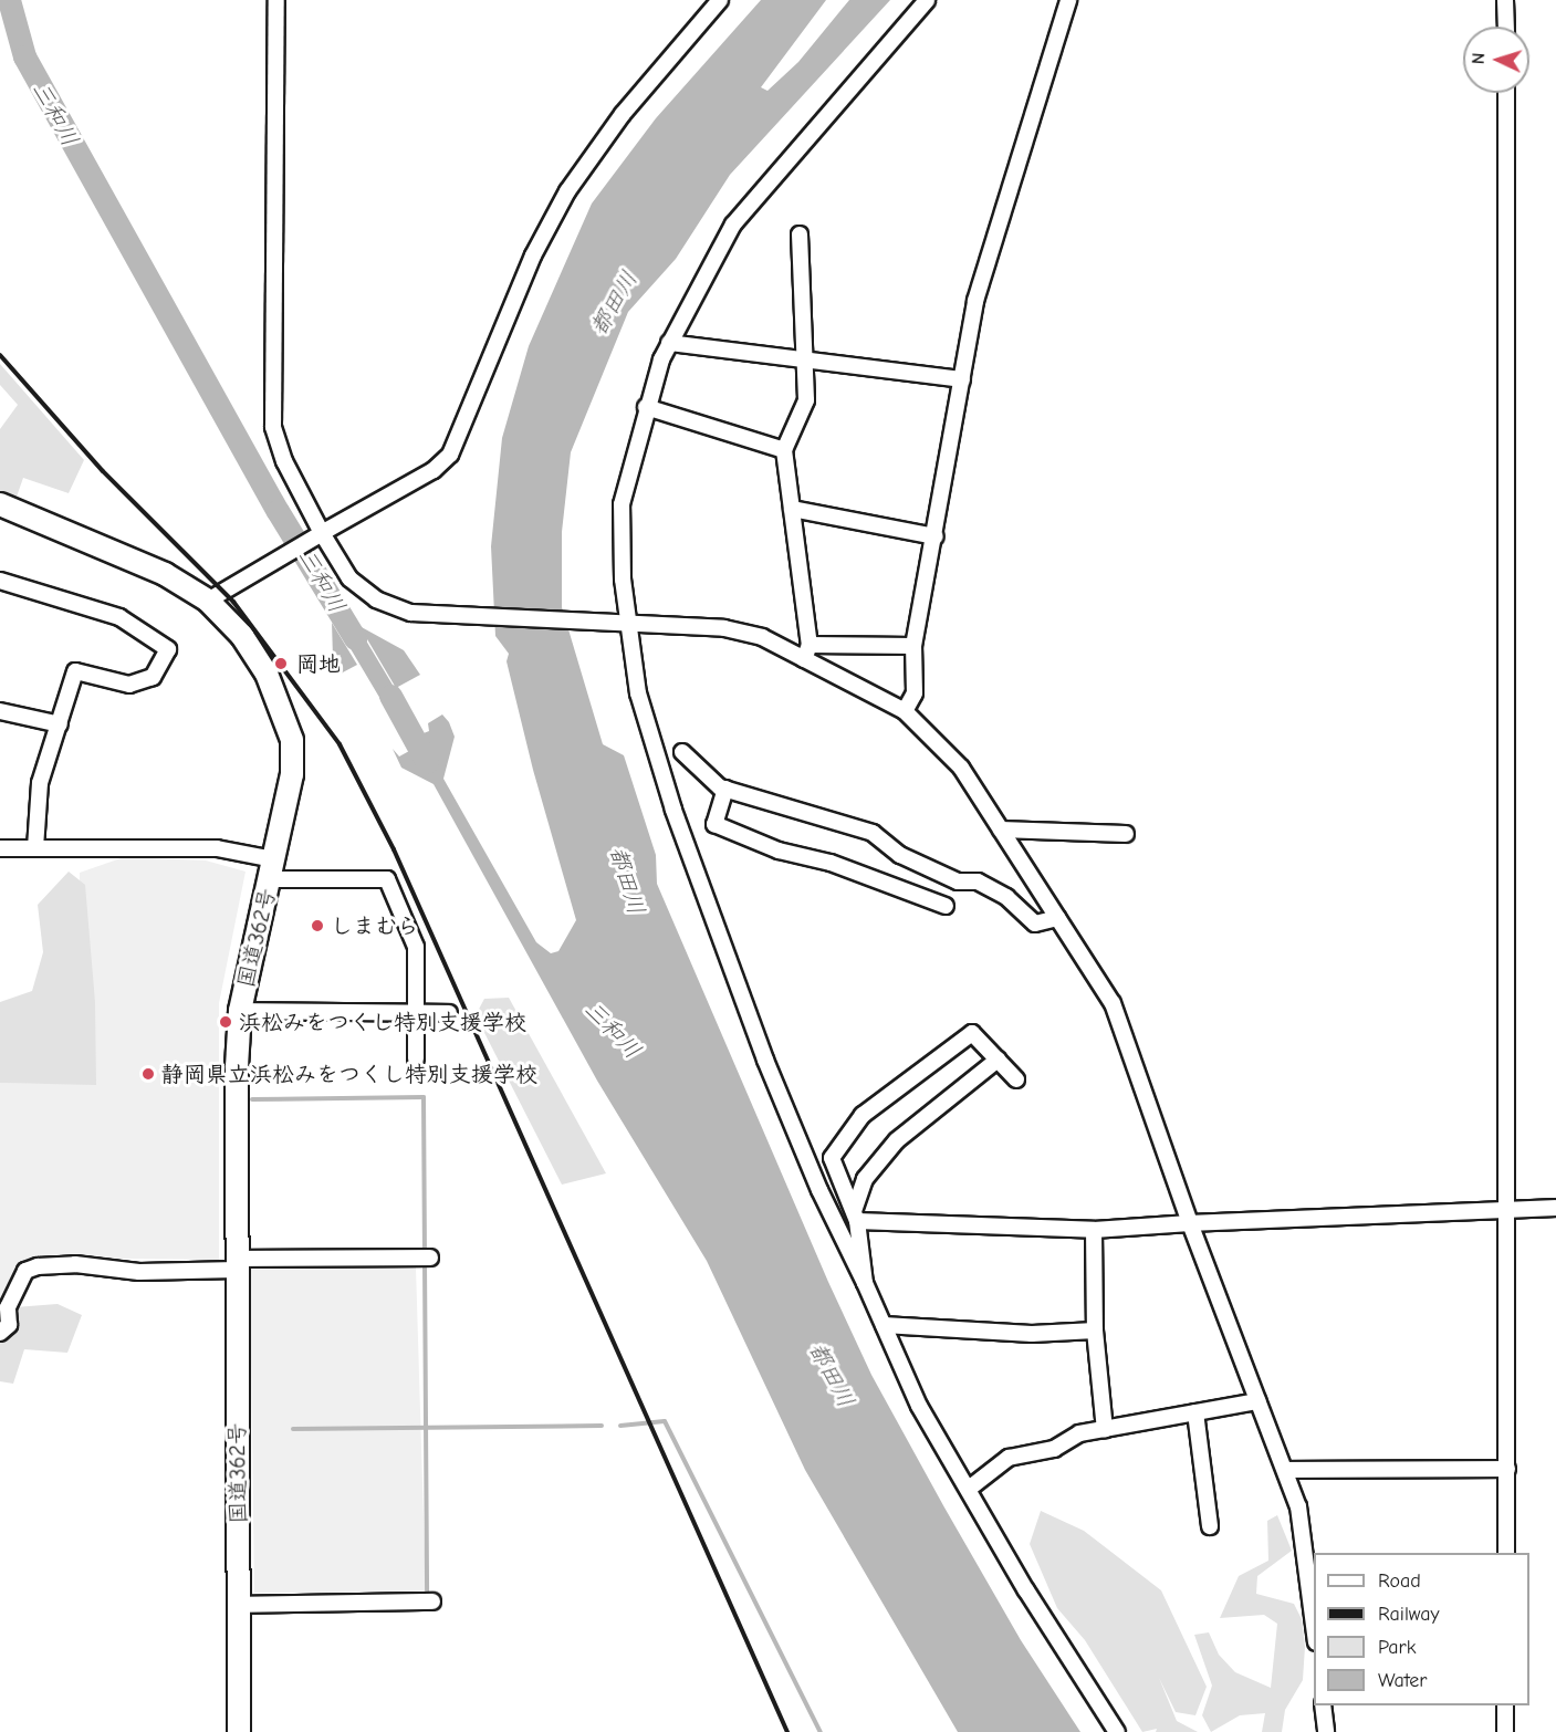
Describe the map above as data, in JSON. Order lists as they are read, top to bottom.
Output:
{
  "streets": {
    "highway": ["国道362号"]
  },
  "water": ["三和川", "都田川"],
  "places": [
    "岡地",
    "しまむら",
    "浜松みをつくし特別支援学校",
    "静岡県立浜松みをつくし特別支援学校"
  ],
  "legend": [
    "Road",
    "Railway",
    "Park",
    "Water"
  ],
  "north": "left"
}
